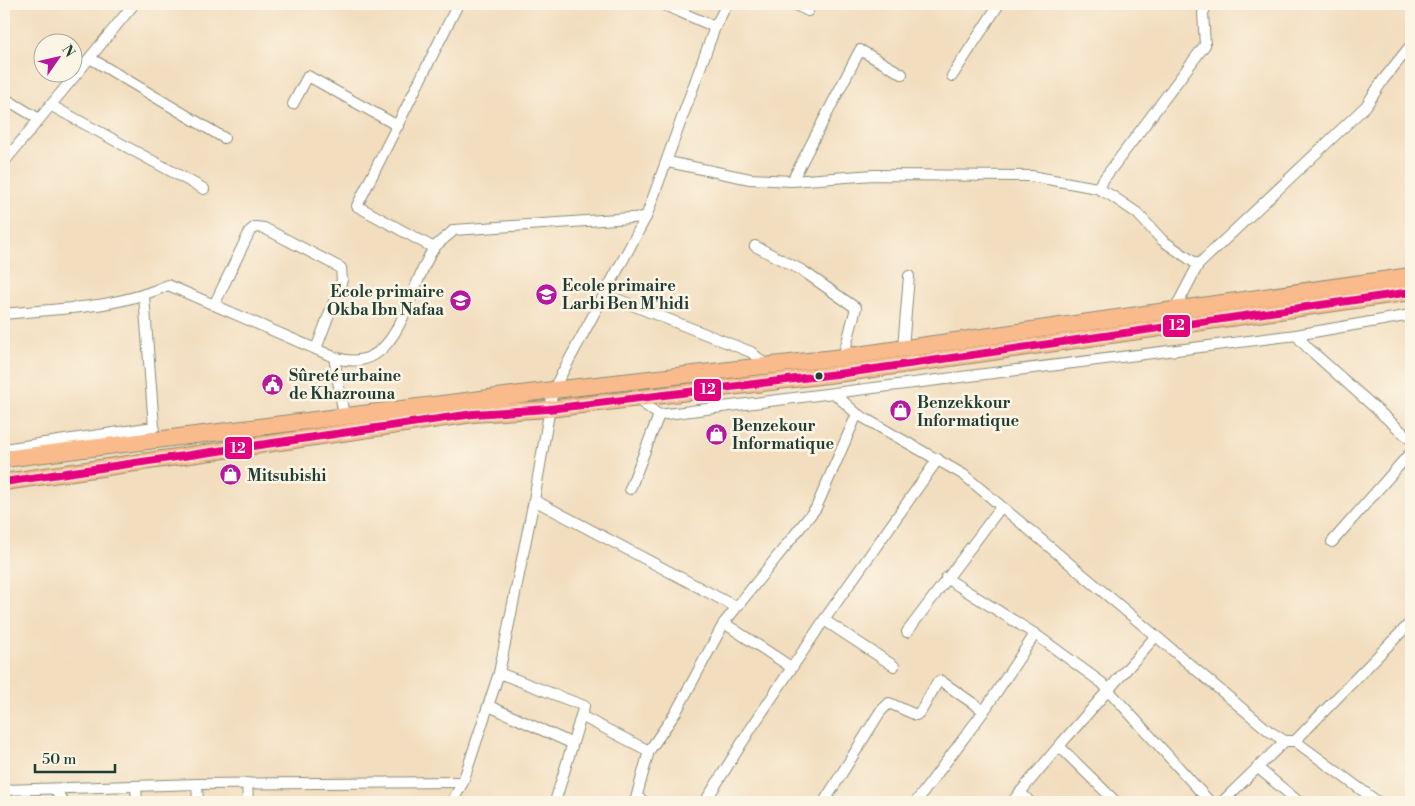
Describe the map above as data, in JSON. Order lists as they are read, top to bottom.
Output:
{
  "places": {
    "school or university": ["Ecole primaire Larbi Ben M'hidi", "Ecole primaire Okba Ibn Nafaa"],
    "public building": ["Sûreté urbaine de Khazrouna"],
    "shop": ["Benzekkour Informatique", "Benzekour Informatique", "Mitsubishi"]
  },
  "lines": ["transit line 12"],
  "scale_bar": "50 m",
  "north": "top right"
}
